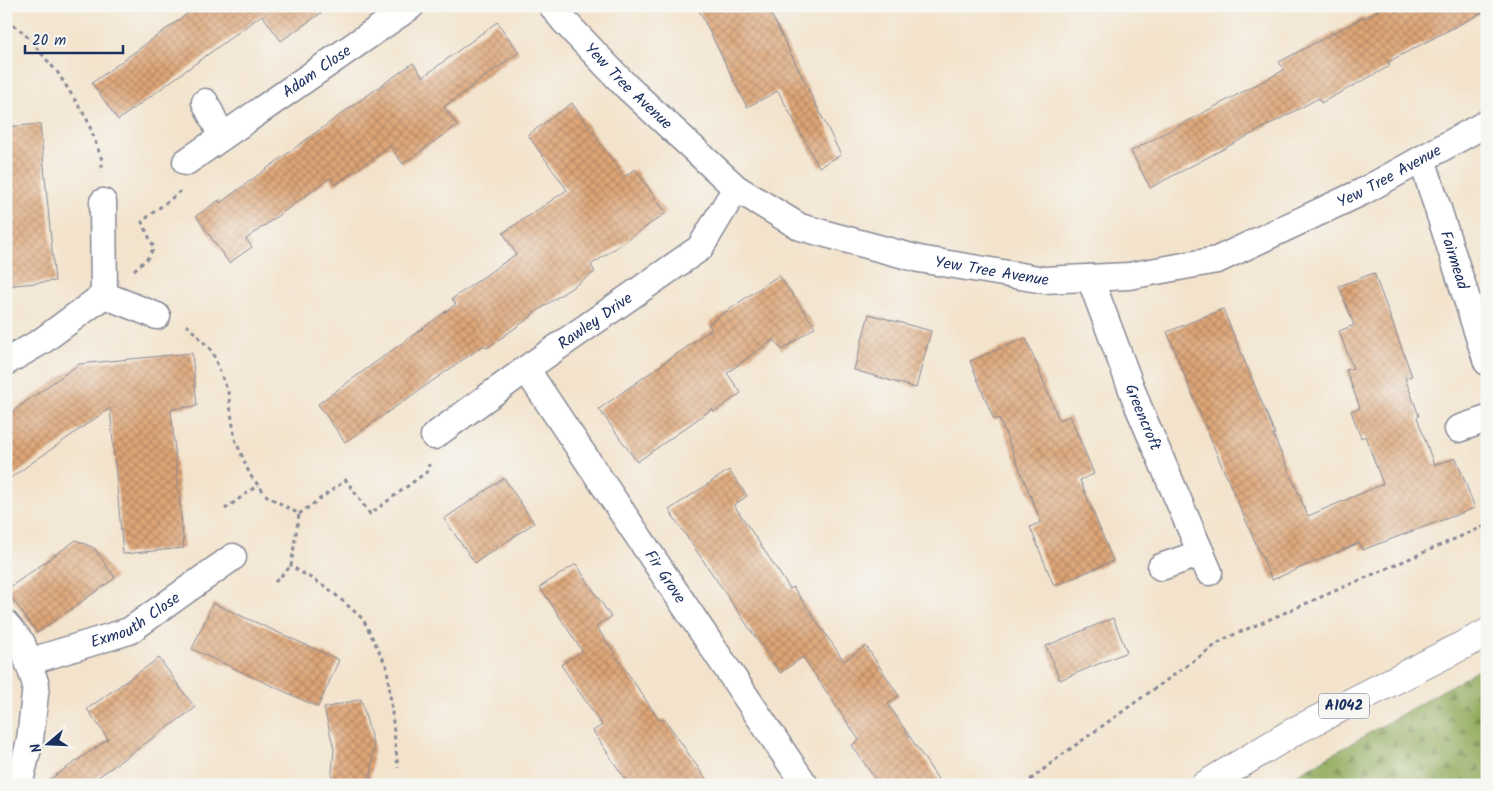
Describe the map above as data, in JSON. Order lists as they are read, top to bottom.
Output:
{
  "streets": {
    "main road": ["A1042"],
    "street": [
      "Adam Close",
      "Yew Tree Avenue",
      "Fairmead",
      "Rawley Drive",
      "Greencroft",
      "Fir Grove",
      "Exmouth Close"
    ]
  },
  "crossings": [
    ["Yew Tree Avenue", "Fairmead"],
    ["Yew Tree Avenue", "Rawley Drive"],
    ["Yew Tree Avenue", "Greencroft"],
    ["Rawley Drive", "Fir Grove"]
  ],
  "scale_bar": "20 m",
  "north": "left"
}
